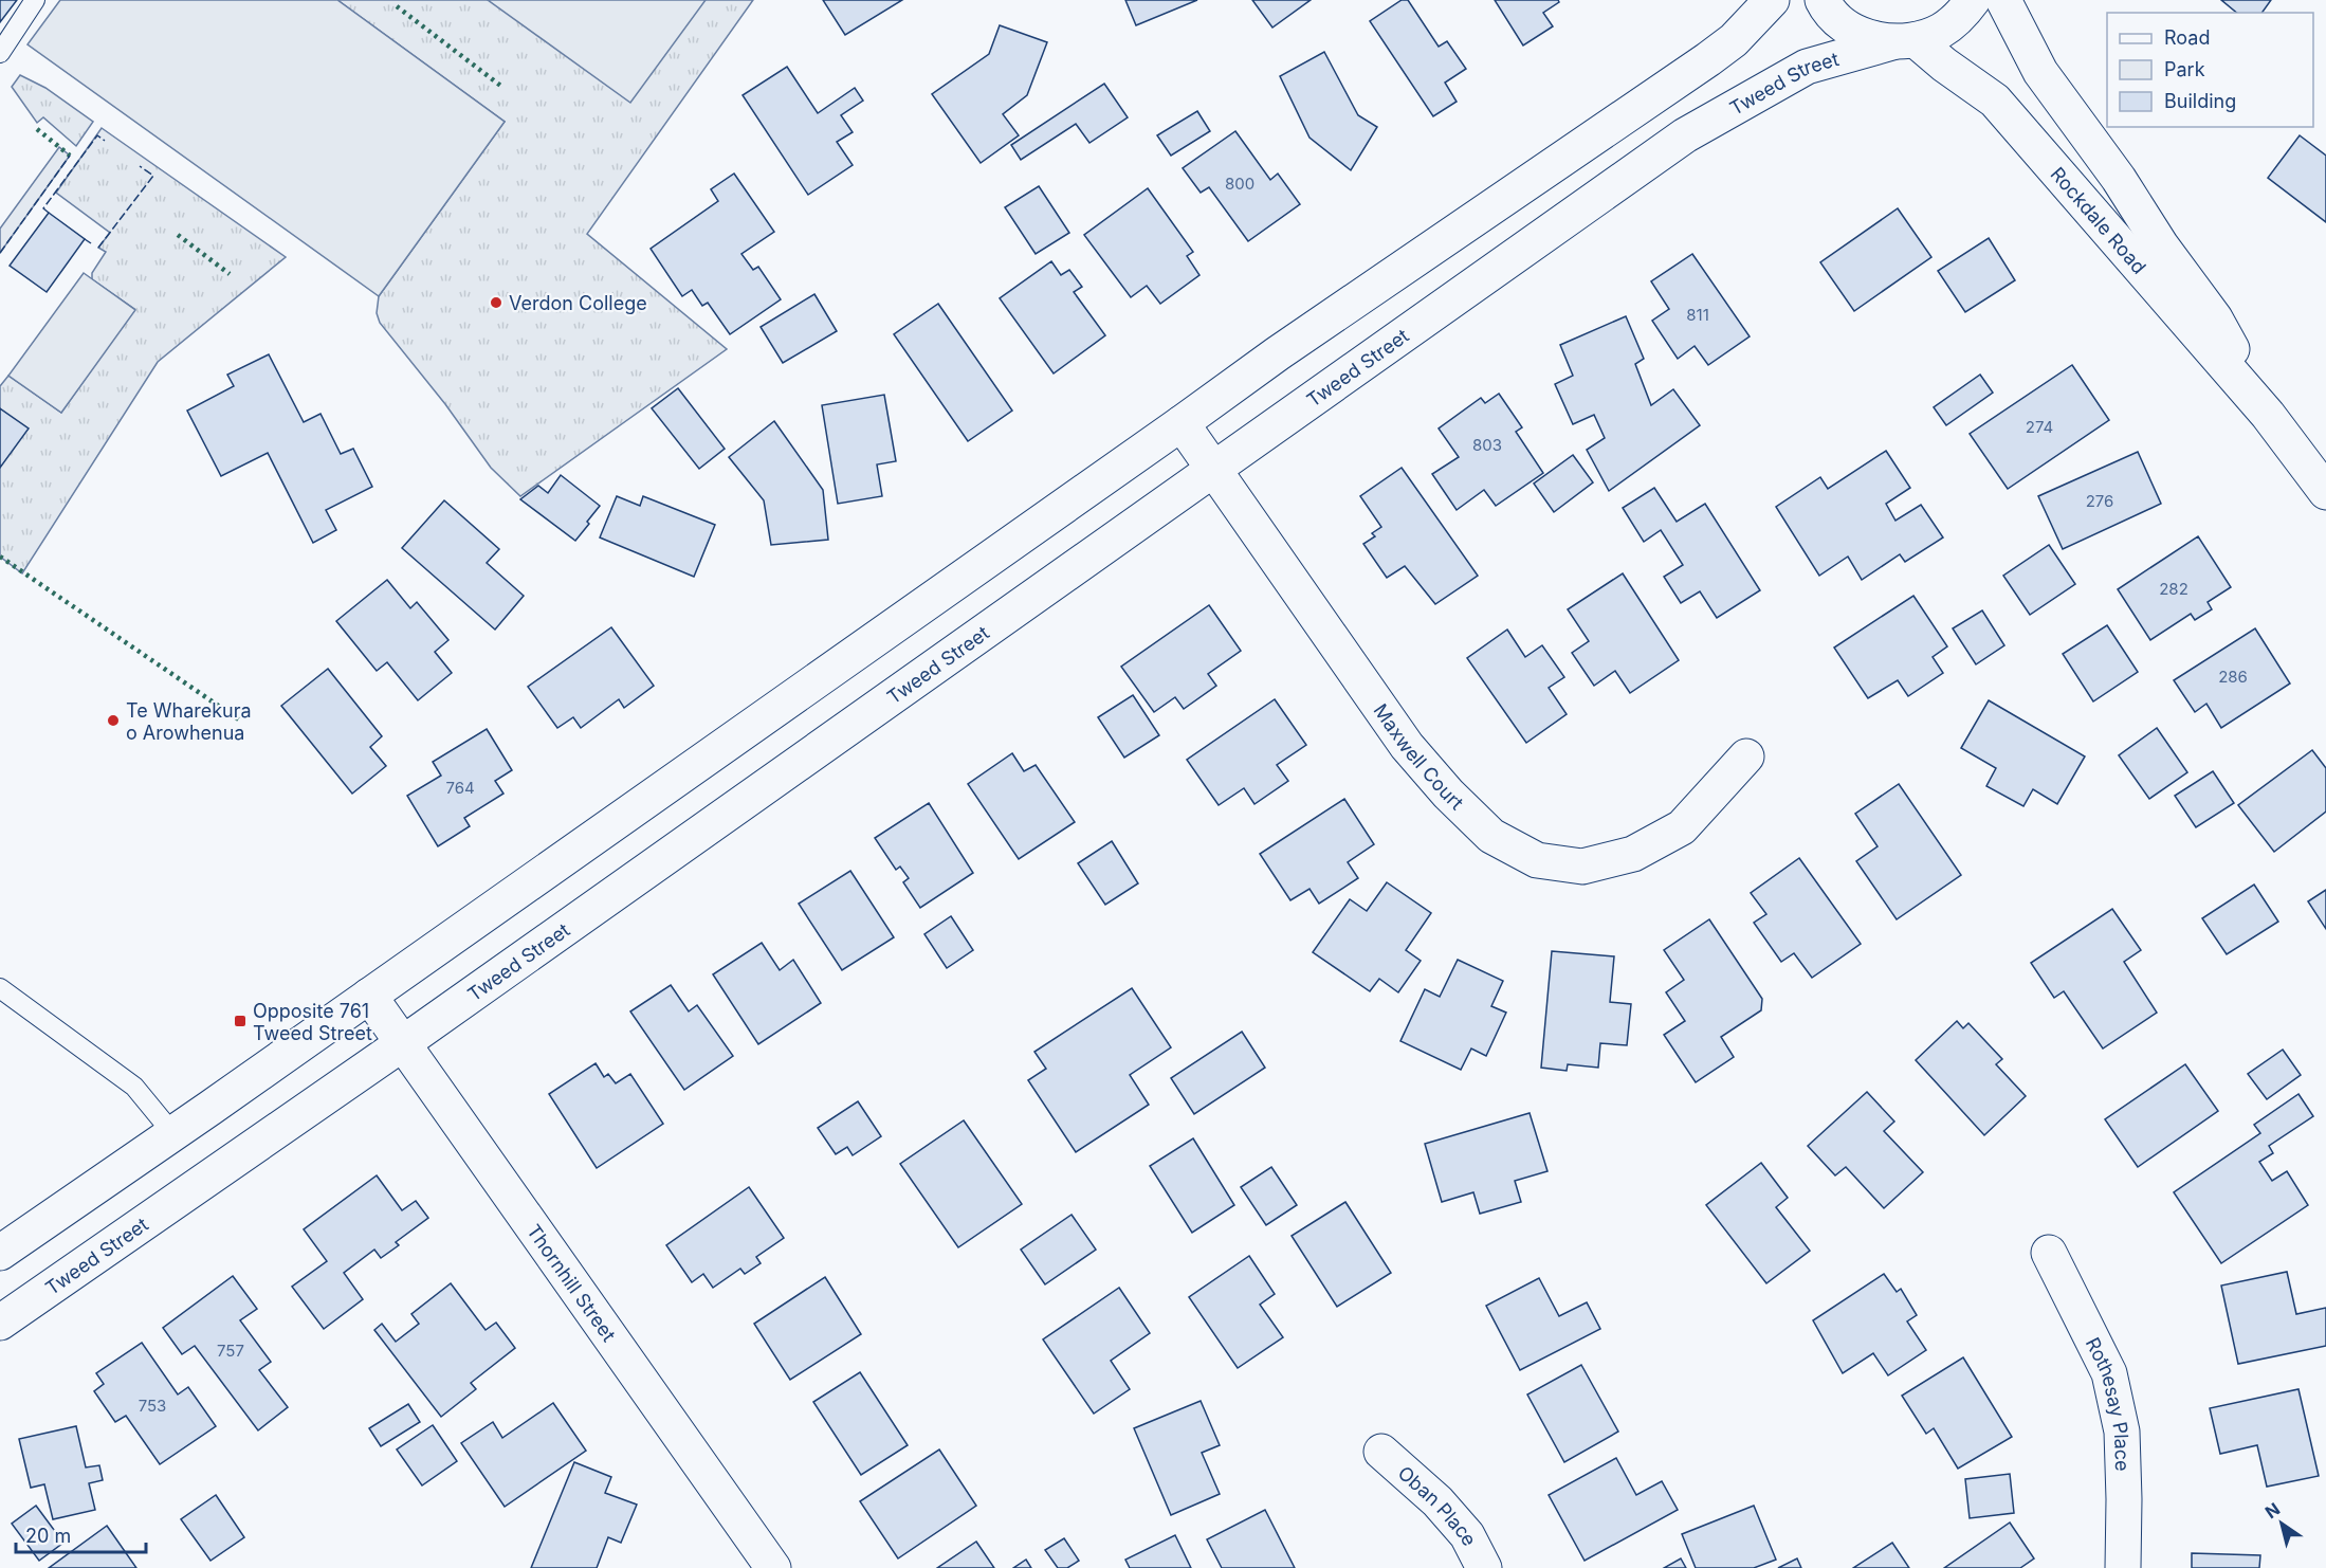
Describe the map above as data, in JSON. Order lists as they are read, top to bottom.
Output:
{
  "streets": {
    "main road": [
      "Tweed Street",
      "Rockdale Road",
      "Maxwell Court",
      "Thornhill Street",
      "Rothesay Place",
      "Oban Place"
    ]
  },
  "crossings": [
    ["Tweed Street", "Rockdale Road"],
    ["Tweed Street", "Maxwell Court"],
    ["Tweed Street", "Thornhill Street"]
  ],
  "places": {
    "other": ["Verdon College", "Te Wharekura o Arowhenua"],
    "transit": ["Opposite 761 Tweed Street"]
  },
  "house_numbers": [
    "800",
    "811",
    "274",
    "803",
    "276",
    "282",
    "286",
    "764",
    "757",
    "753"
  ],
  "legend": ["Road", "Park", "Building"],
  "scale_bar": "20 m",
  "north": "top left"
}
